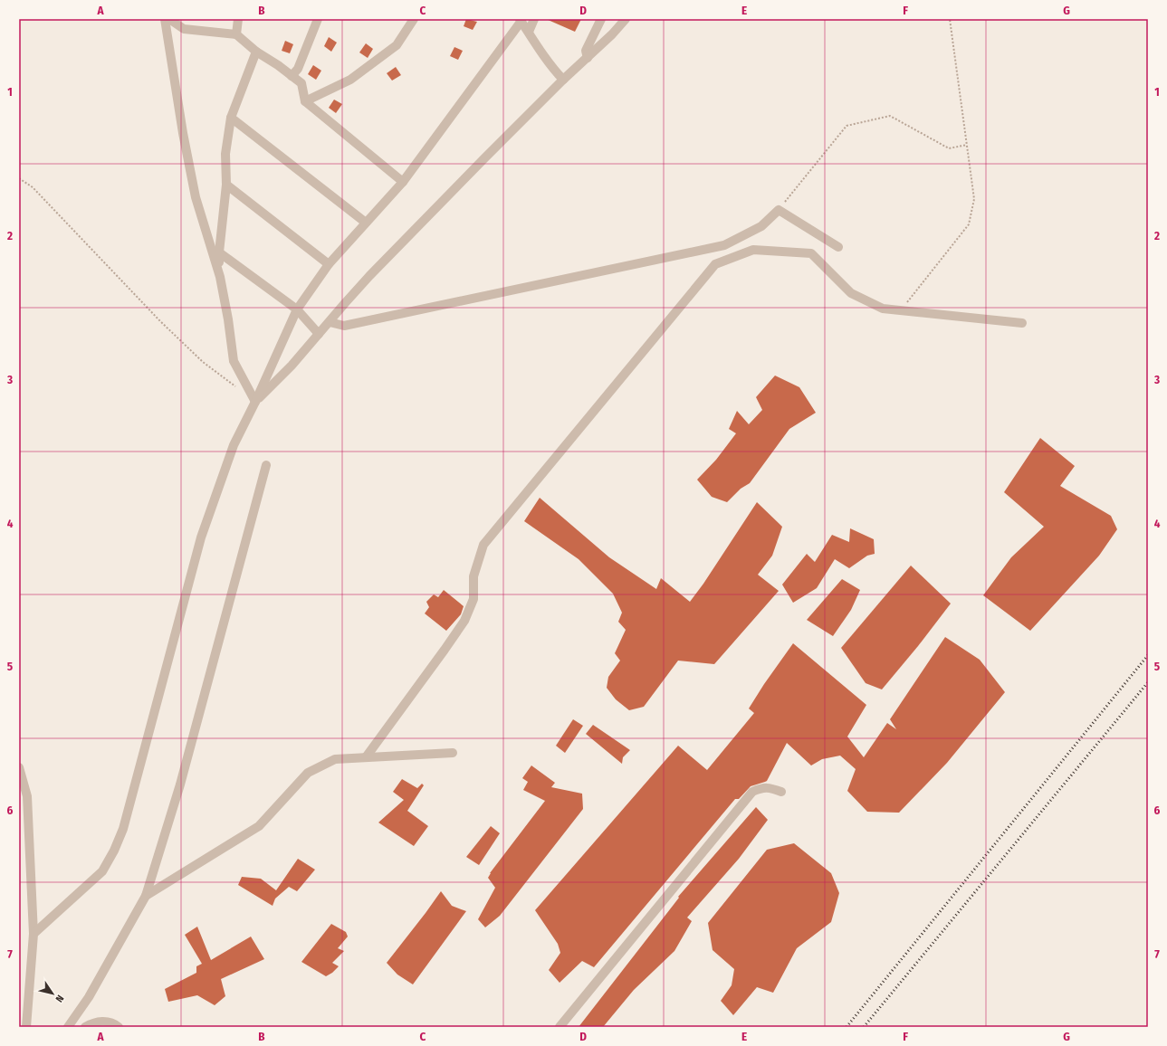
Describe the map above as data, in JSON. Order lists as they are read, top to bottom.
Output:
{
  "north": "bottom right",
  "grid": {
    "columns": [
      "A",
      "B",
      "C",
      "D",
      "E",
      "F",
      "G"
    ],
    "rows": [
      "1",
      "2",
      "3",
      "4",
      "5",
      "6",
      "7"
    ]
  }
}
